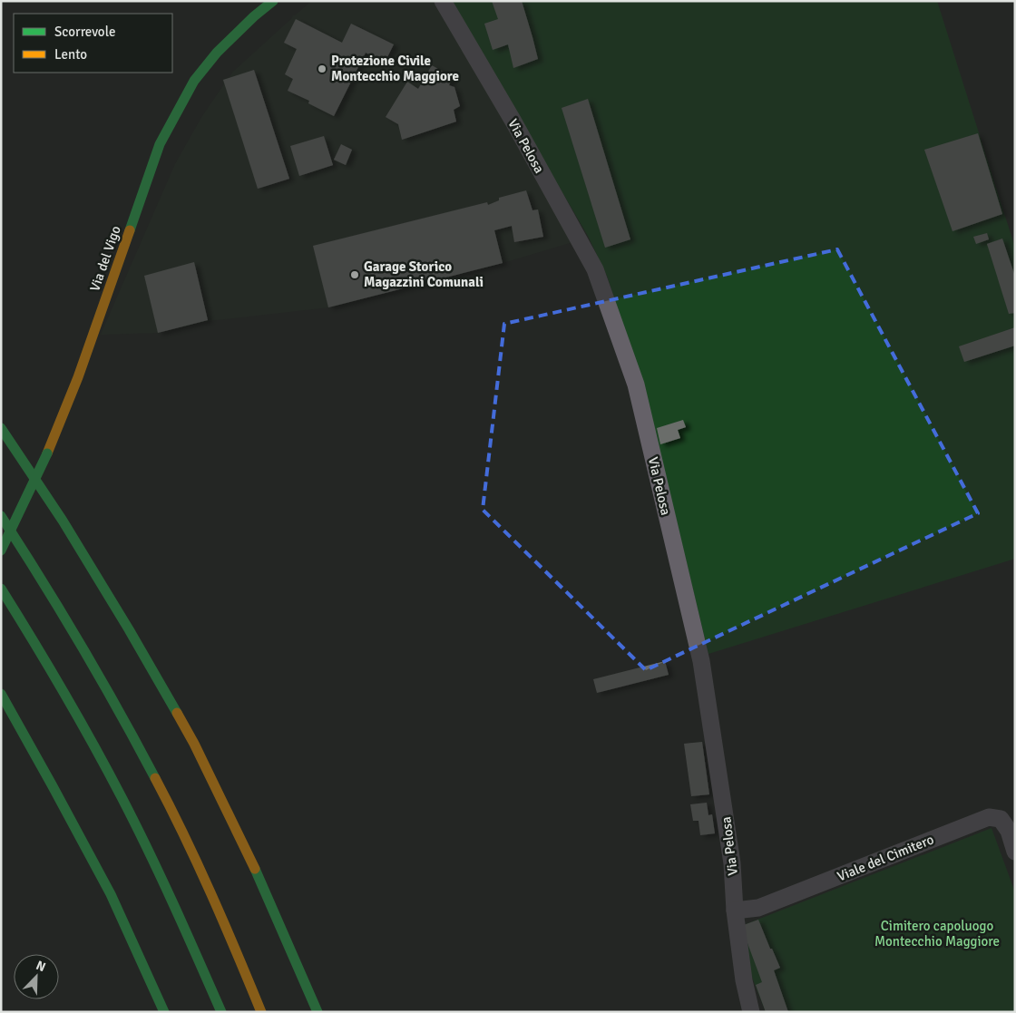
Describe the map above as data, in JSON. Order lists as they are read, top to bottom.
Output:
{
  "streets": {
    "main road": ["Via del Vigo"],
    "street": ["Via Pelosa", "Viale del Cimitero"]
  },
  "crossings": [
    ["Via Pelosa", "Viale del Cimitero"]
  ],
  "parks": ["Cimitero capoluogo Montecchio Maggiore"],
  "places": ["Protezione Civile Montecchio Maggiore", "Garage Storico Magazzini Comunali"],
  "legend": ["Scorrevole", "Lento"],
  "north": "top right"
}
